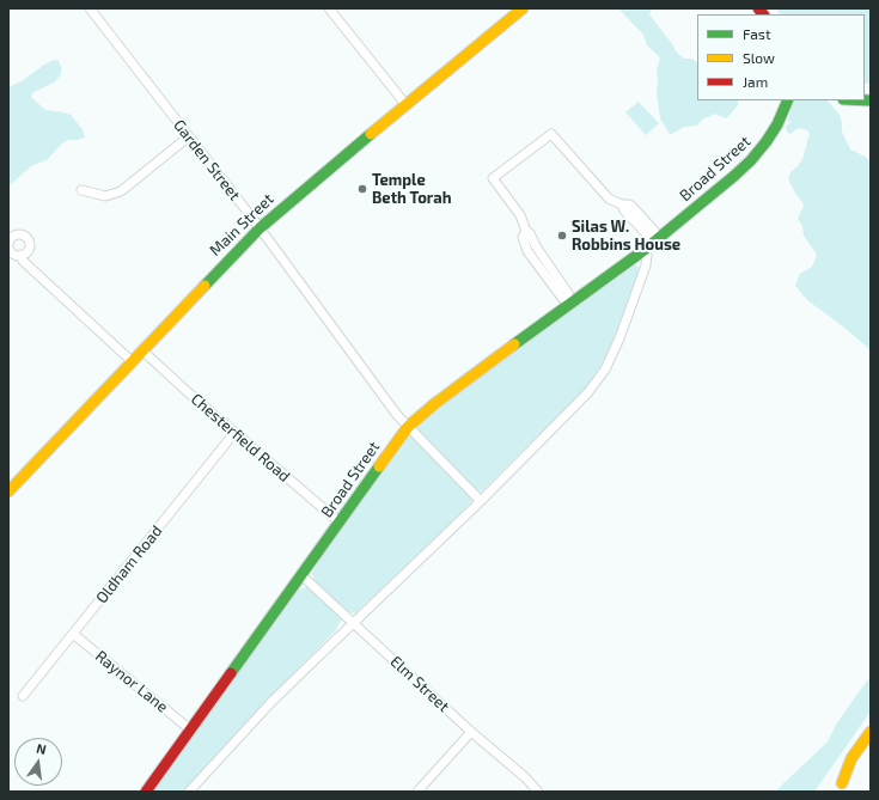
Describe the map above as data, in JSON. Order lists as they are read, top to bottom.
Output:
{
  "streets": {
    "main road": ["Broad Street", "Main Street"],
    "street": [
      "Garden Street",
      "Chesterfield Road",
      "Oldham Road",
      "Raynor Lane",
      "Elm Street"
    ]
  },
  "crossings": [
    ["Garden Street", "Broad Street"],
    ["Garden Street", "Main Street"],
    ["Broad Street", "Chesterfield Road"],
    ["Broad Street", "Raynor Lane"],
    ["Broad Street", "Elm Street"],
    ["Main Street", "Chesterfield Road"],
    ["Chesterfield Road", "Oldham Road"],
    ["Oldham Road", "Raynor Lane"]
  ],
  "places": ["Temple Beth Torah", "Silas W. Robbins House"],
  "legend": ["Fast", "Slow", "Jam"],
  "north": "top"
}
